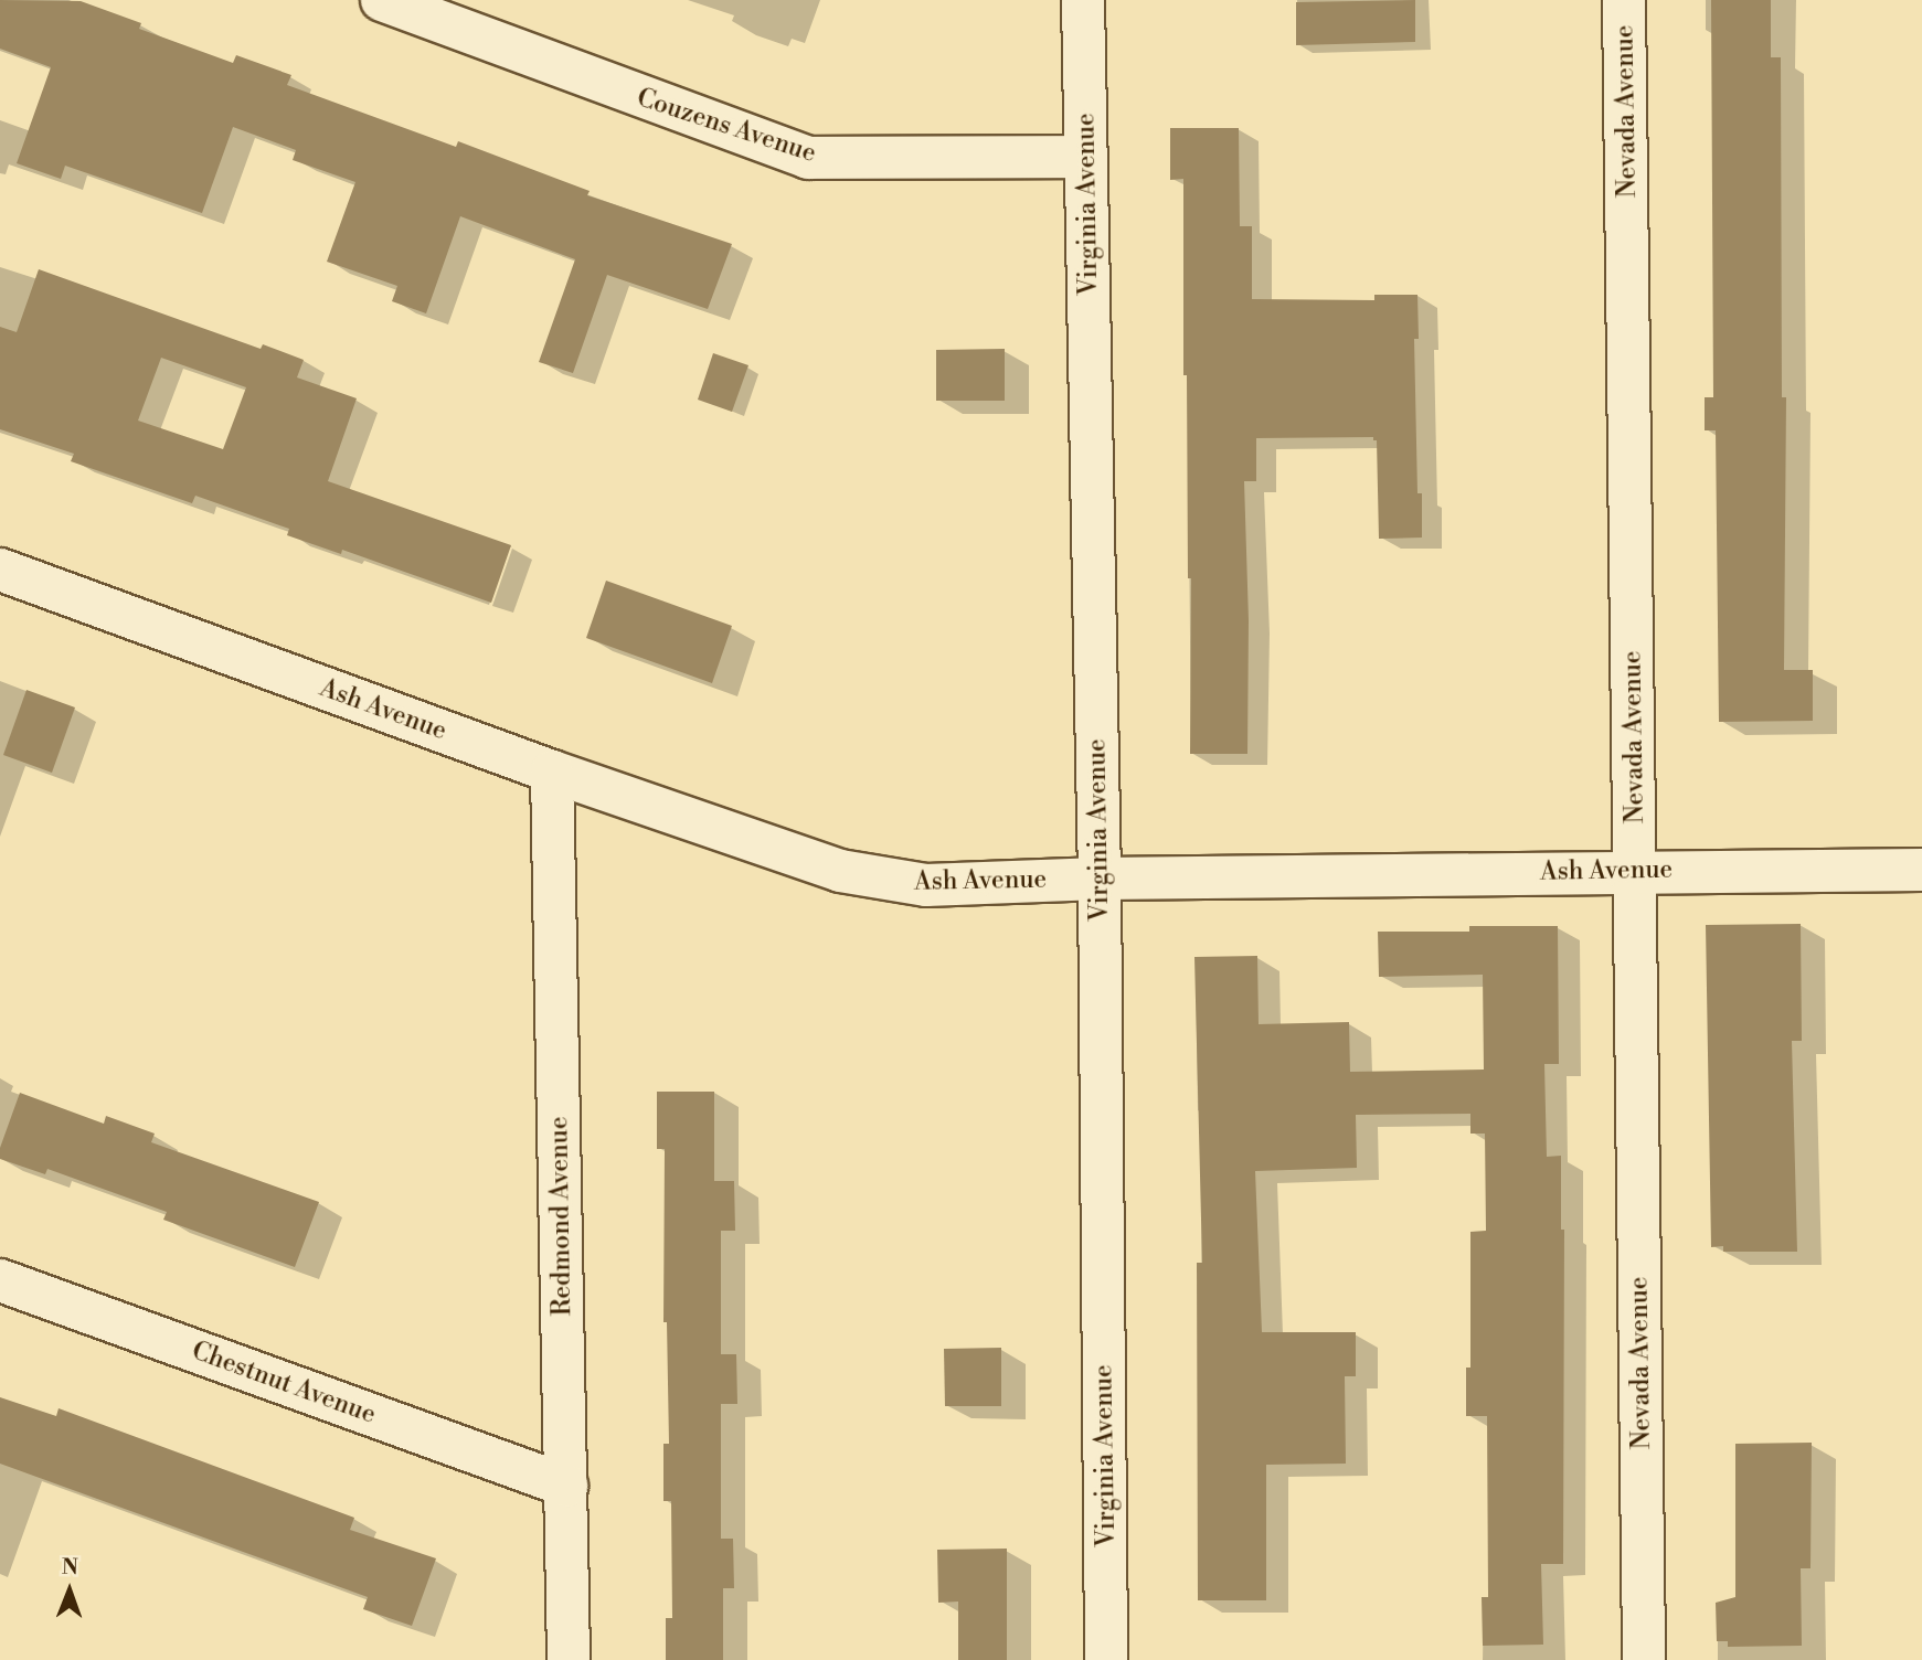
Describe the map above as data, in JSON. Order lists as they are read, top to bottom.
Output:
{
  "streets": {
    "street": [
      "Nevada Avenue",
      "Couzens Avenue",
      "Virginia Avenue",
      "Ash Avenue",
      "Redmond Avenue",
      "Chestnut Avenue"
    ]
  },
  "crossings": [
    ["Nevada Avenue", "Ash Avenue"],
    ["Couzens Avenue", "Virginia Avenue"],
    ["Virginia Avenue", "Ash Avenue"],
    ["Ash Avenue", "Redmond Avenue"],
    ["Redmond Avenue", "Chestnut Avenue"]
  ],
  "north": "top"
}
